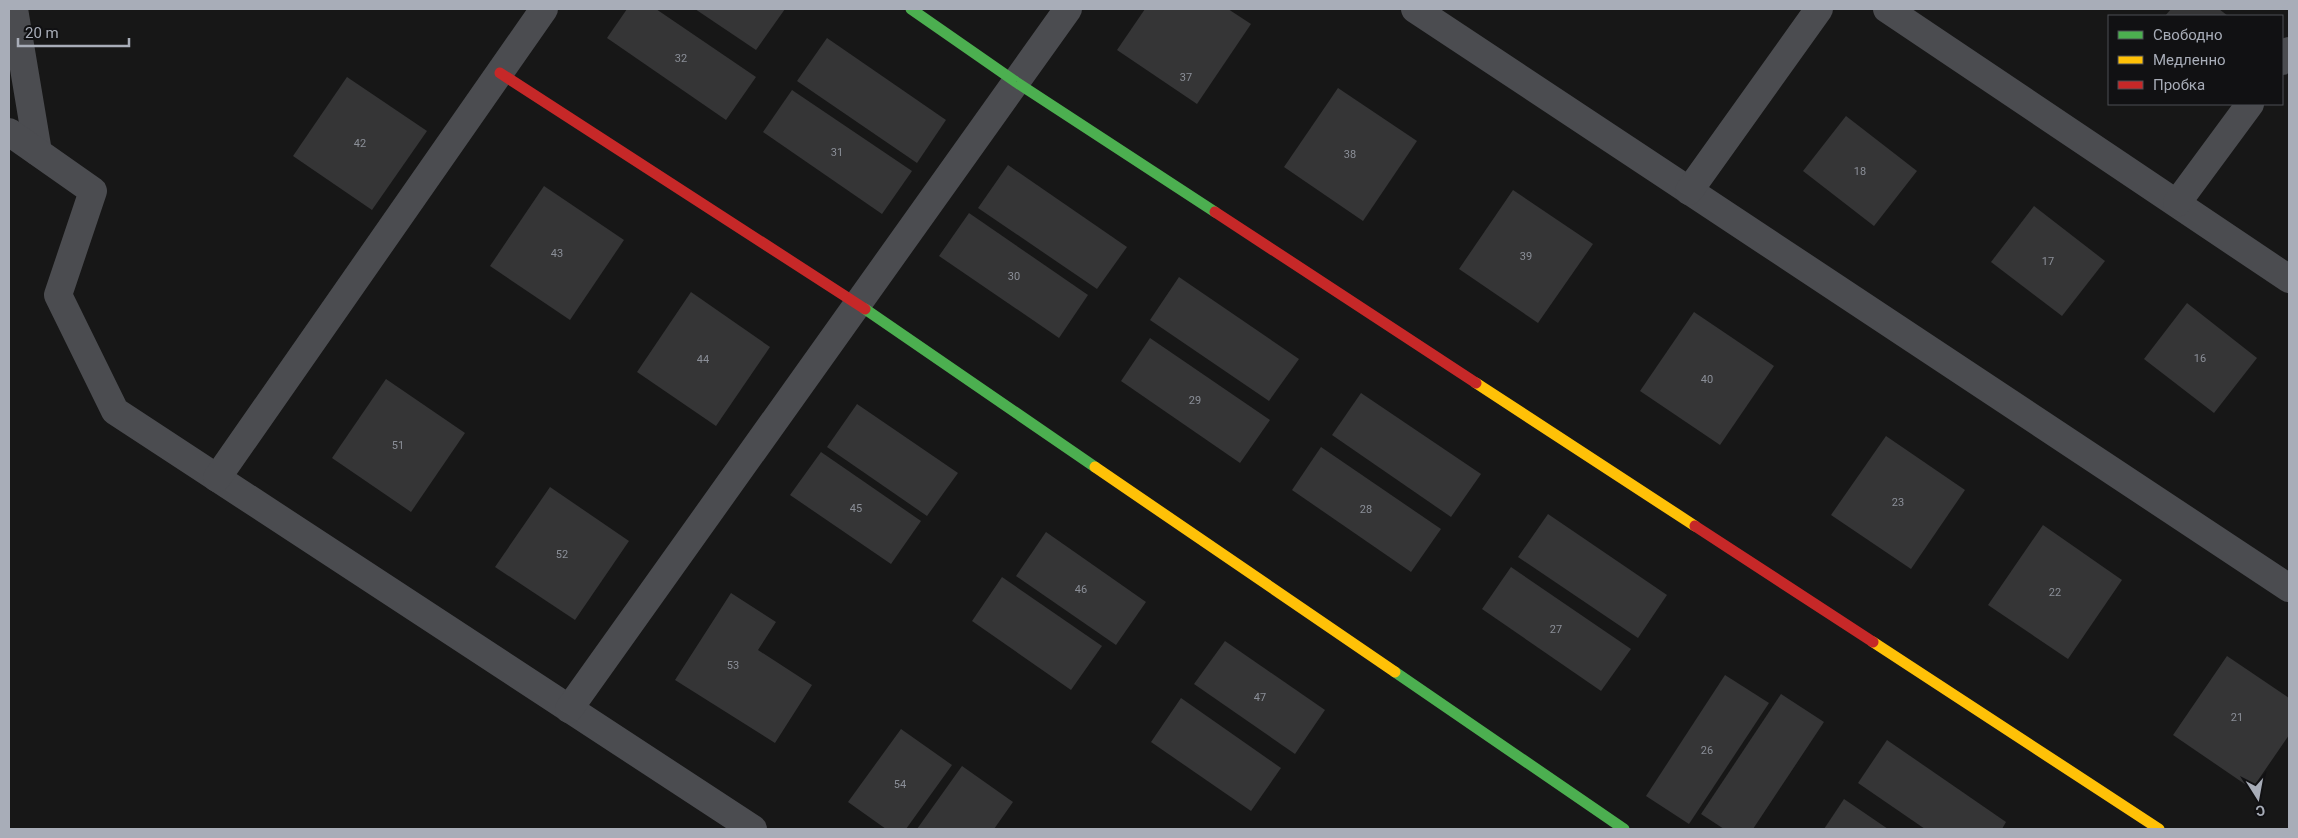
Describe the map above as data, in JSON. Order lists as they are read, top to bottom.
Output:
{
  "house_numbers": [
    "32",
    "37",
    "42",
    "31",
    "38",
    "18",
    "43",
    "39",
    "17",
    "30",
    "16",
    "44",
    "40",
    "29",
    "51",
    "23",
    "45",
    "28",
    "52",
    "46",
    "22",
    "27",
    "53",
    "47",
    "21",
    "26",
    "54"
  ],
  "legend": ["Свободно", "Медленно", "Пробка"],
  "scale_bar": "20 m",
  "north": "bottom"
}
